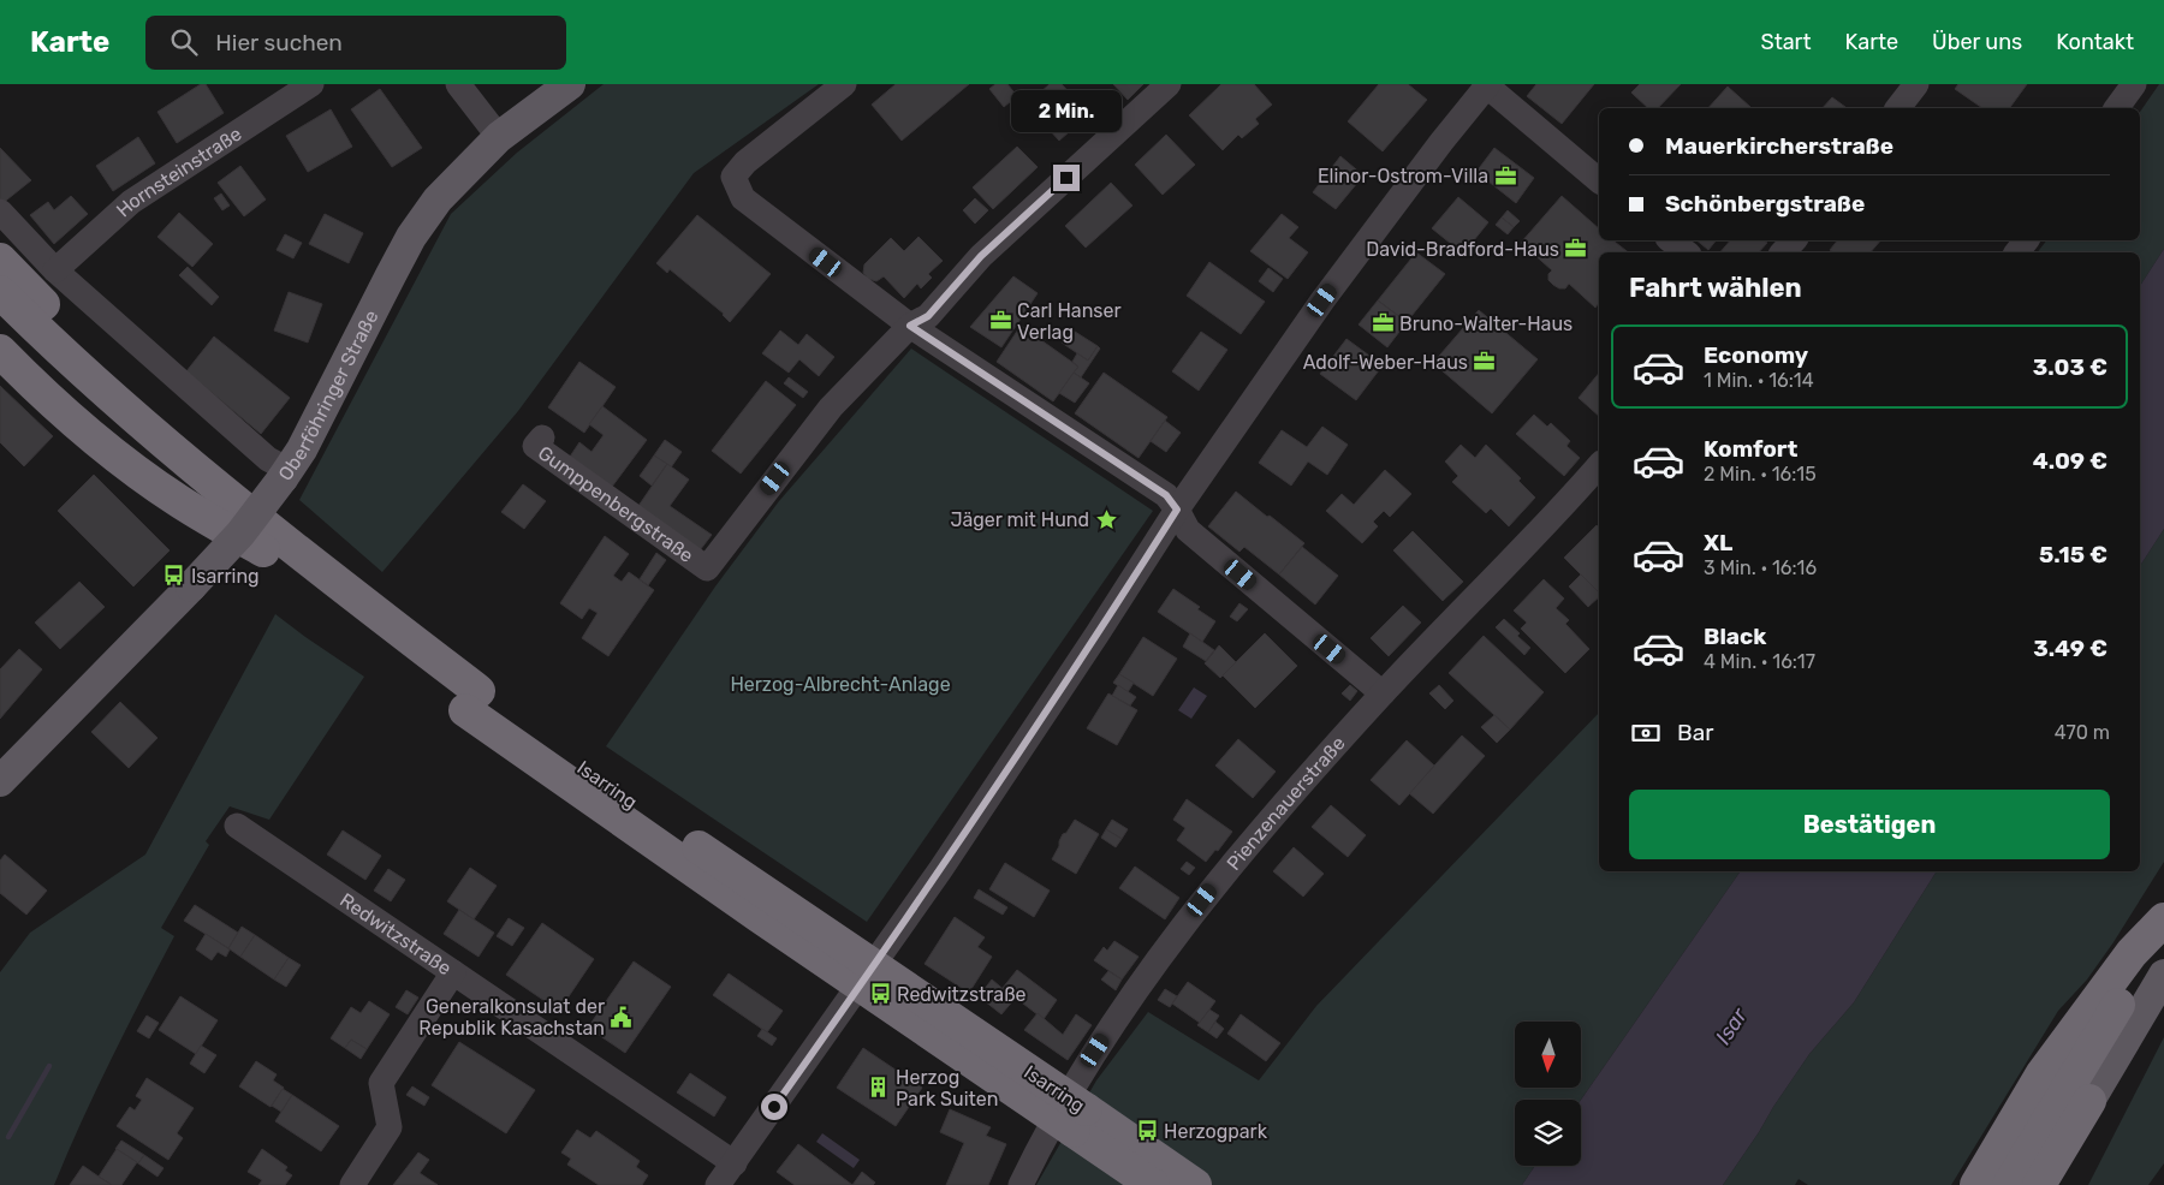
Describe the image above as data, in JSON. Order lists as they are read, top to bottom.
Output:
{
  "streets": {
    "highway": ["Isarring"],
    "main road": ["Oberföhringer Straße"],
    "street": [
      "Hornsteinstraße",
      "Gumppenbergstraße",
      "Pienzenauerstraße",
      "Redwitzstraße"
    ]
  },
  "water": ["Isar"],
  "parks": ["Herzog-Albrecht-Anlage"],
  "places": {
    "office": [
      "Elinor-Ostrom-Villa",
      "David-Bradford-Haus",
      "Carl Hanser Verlag",
      "Bruno-Walter-Haus",
      "Adolf-Weber-Haus"
    ],
    "place": ["Jäger mit Hund"],
    "bus stop": ["Isarring", "Redwitzstraße", "Herzogpark"],
    "public building": ["Generalkonsulat der Republik Kasachstan"],
    "building": ["Herzog Park Suiten"]
  },
  "north": "bottom",
  "page": {
    "header": "Karte",
    "search": "Hier suchen",
    "nav": [
      "Start",
      "Karte",
      "Über uns",
      "Kontakt"
    ],
    "bubble": "2 Min.",
    "banner": ["Mauerkircherstraße", "Schönbergstraße"],
    "heading": "Fahrt wählen",
    "list": [
      {
        "name": "Economy",
        "note": "1 Min. · 16:14",
        "value": "3.03 €"
      },
      {
        "name": "Komfort",
        "note": "2 Min. · 16:15",
        "value": "4.09 €"
      },
      {
        "name": "XL",
        "note": "3 Min. · 16:16",
        "value": "5.15 €"
      },
      {
        "name": "Black",
        "note": "4 Min. · 16:17",
        "value": "3.49 €"
      }
    ],
    "pay": ["Bar", "470 m"],
    "buttons": "Bestätigen"
  }
}
